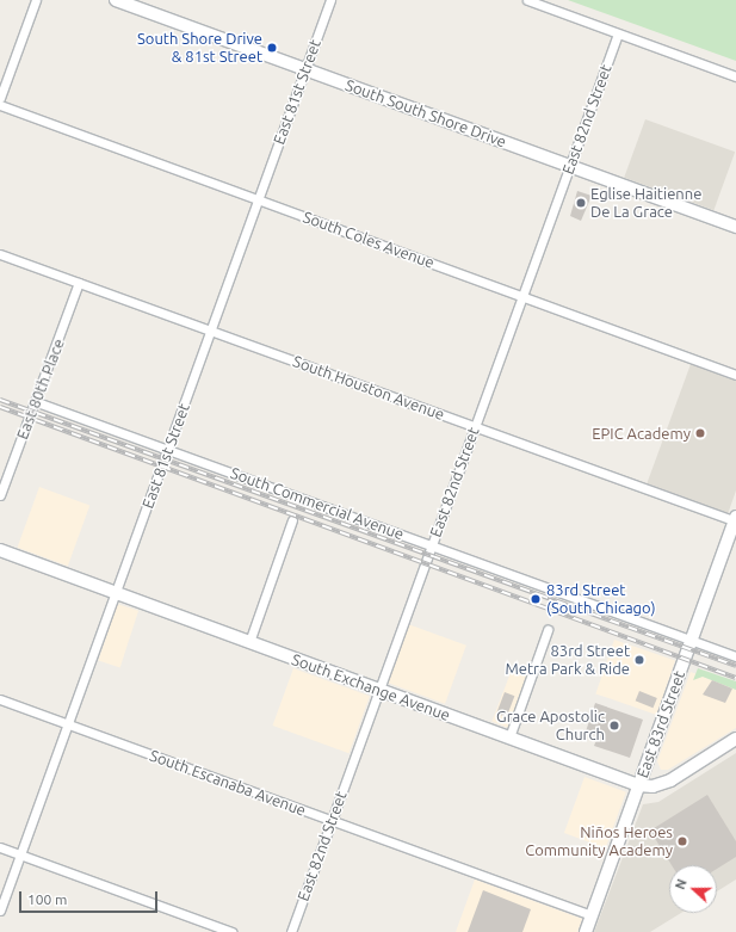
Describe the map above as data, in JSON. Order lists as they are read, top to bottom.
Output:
{
  "streets": {
    "street": [
      "East 81st Street",
      "South South Shore Drive",
      "East 82nd Street",
      "South Coles Avenue",
      "South Houston Avenue",
      "East 80th Place",
      "South Commercial Avenue",
      "South Exchange Avenue",
      "East 83rd Street",
      "South Escanaba Avenue"
    ]
  },
  "crossings": [
    ["East 81st Street", "South South Shore Drive"],
    ["East 81st Street", "South Coles Avenue"],
    ["East 81st Street", "South Houston Avenue"],
    ["East 81st Street", "South Commercial Avenue"],
    ["East 81st Street", "South Exchange Avenue"],
    ["East 81st Street", "South Escanaba Avenue"],
    ["South South Shore Drive", "East 82nd Street"],
    ["East 82nd Street", "South Coles Avenue"],
    ["East 82nd Street", "South Houston Avenue"],
    ["East 82nd Street", "South Commercial Avenue"],
    ["East 82nd Street", "South Exchange Avenue"],
    ["East 82nd Street", "South Escanaba Avenue"],
    ["South Houston Avenue", "East 80th Place"],
    ["South Houston Avenue", "East 83rd Street"],
    ["East 80th Place", "South Commercial Avenue"],
    ["South Commercial Avenue", "East 83rd Street"],
    ["South Exchange Avenue", "East 83rd Street"],
    ["East 83rd Street", "South Escanaba Avenue"]
  ],
  "places": [
    "South Shore Drive & 81st Street",
    "Eglise Haitienne De La Grace",
    "EPIC Academy",
    "83rd Street (South Chicago)",
    "83rd Street Metra Park & Ride",
    "Grace Apostolic Church",
    "Niños Heroes Community Academy"
  ],
  "scale_bar": "100 m",
  "north": "left"
}
